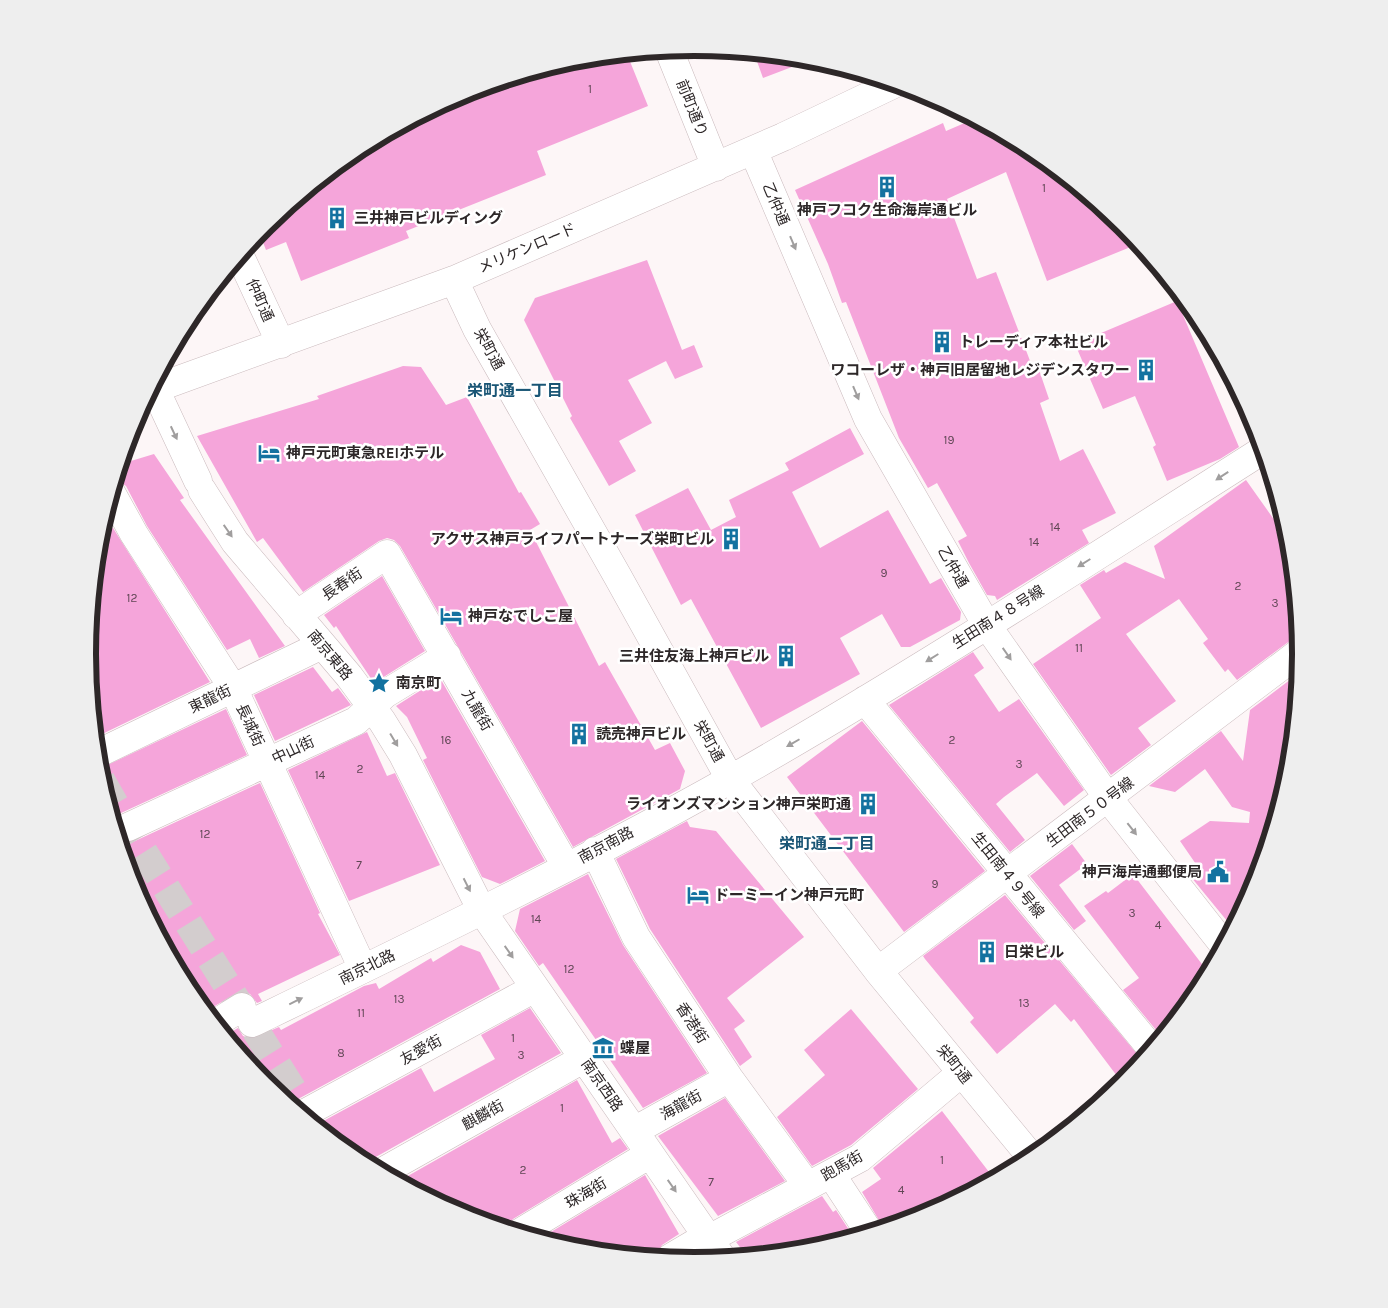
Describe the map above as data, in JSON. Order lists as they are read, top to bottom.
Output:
{
  "streets": {
    "street": [
      "前町通り",
      "乙仲通",
      "メリケンロード",
      "仲町通",
      "栄町通",
      "長春街",
      "生田南４８号線",
      "南京東路",
      "東龍街",
      "九龍街",
      "長城街",
      "中山街",
      "生田南５０号線",
      "南京南路",
      "生田南４９号線",
      "南京北路",
      "香港街",
      "友愛街",
      "南京西路",
      "海龍街",
      "麒麟街",
      "跑馬街",
      "珠海街"
    ]
  },
  "crossings": [
    ["前町通り", "メリケンロード"],
    ["乙仲通", "メリケンロード"],
    ["乙仲通", "生田南４８号線"],
    ["乙仲通", "生田南５０号線"],
    ["メリケンロード", "仲町通"],
    ["メリケンロード", "栄町通"],
    ["栄町通", "生田南４８号線"],
    ["栄町通", "生田南５０号線"],
    ["栄町通", "南京南路"],
    ["栄町通", "跑馬街"],
    ["長春街", "南京東路"],
    ["長春街", "九龍街"],
    ["生田南４８号線", "南京南路"],
    ["生田南４８号線", "生田南４９号線"],
    ["南京東路", "東龍街"],
    ["南京東路", "中山街"],
    ["南京東路", "南京南路"],
    ["南京東路", "南京北路"],
    ["南京東路", "南京西路"],
    ["東龍街", "長城街"],
    ["九龍街", "中山街"],
    ["九龍街", "南京南路"],
    ["長城街", "中山街"],
    ["長城街", "南京北路"],
    ["生田南５０号線", "生田南４９号線"],
    ["南京南路", "南京北路"],
    ["南京南路", "香港街"],
    ["南京南路", "南京西路"],
    ["南京北路", "南京西路"],
    ["香港街", "海龍街"],
    ["香港街", "跑馬街"],
    ["友愛街", "南京西路"],
    ["南京西路", "海龍街"],
    ["南京西路", "麒麟街"],
    ["南京西路", "跑馬街"],
    ["南京西路", "珠海街"]
  ],
  "one_way": [
    "乙仲通",
    "生田南４８号線",
    "南京東路",
    "南京北路",
    "南京西路"
  ],
  "districts": ["栄町通一丁目", "栄町通二丁目"],
  "places": {
    "building": [
      "神戸フコク生命海岸通ビル",
      "三井神戸ビルディング",
      "トレーディア本社ビル",
      "ワコーレザ・神戸旧居留地レジデンスタワー",
      "アクサス神戸ライフパートナーズ栄町ビル",
      "三井住友海上神戸ビル",
      "読売神戸ビル",
      "ライオンズマンション神戸栄町通",
      "日栄ビル"
    ],
    "hotel": ["神戸元町東急REIホテル", "神戸なでしこ屋", "ドーミーイン神戸元町"],
    "place": ["南京町"],
    "public building": ["神戸海岸通郵便局"],
    "museum": ["蝶屋"]
  },
  "house_numbers": [
    "1",
    "1",
    "19",
    "14",
    "14",
    "9",
    "2",
    "12",
    "3",
    "11",
    "16",
    "2",
    "3",
    "2",
    "14",
    "12",
    "7",
    "9",
    "3",
    "14",
    "4",
    "12",
    "13",
    "13",
    "11",
    "1",
    "8",
    "3",
    "1",
    "1",
    "2",
    "7",
    "4"
  ]
}
